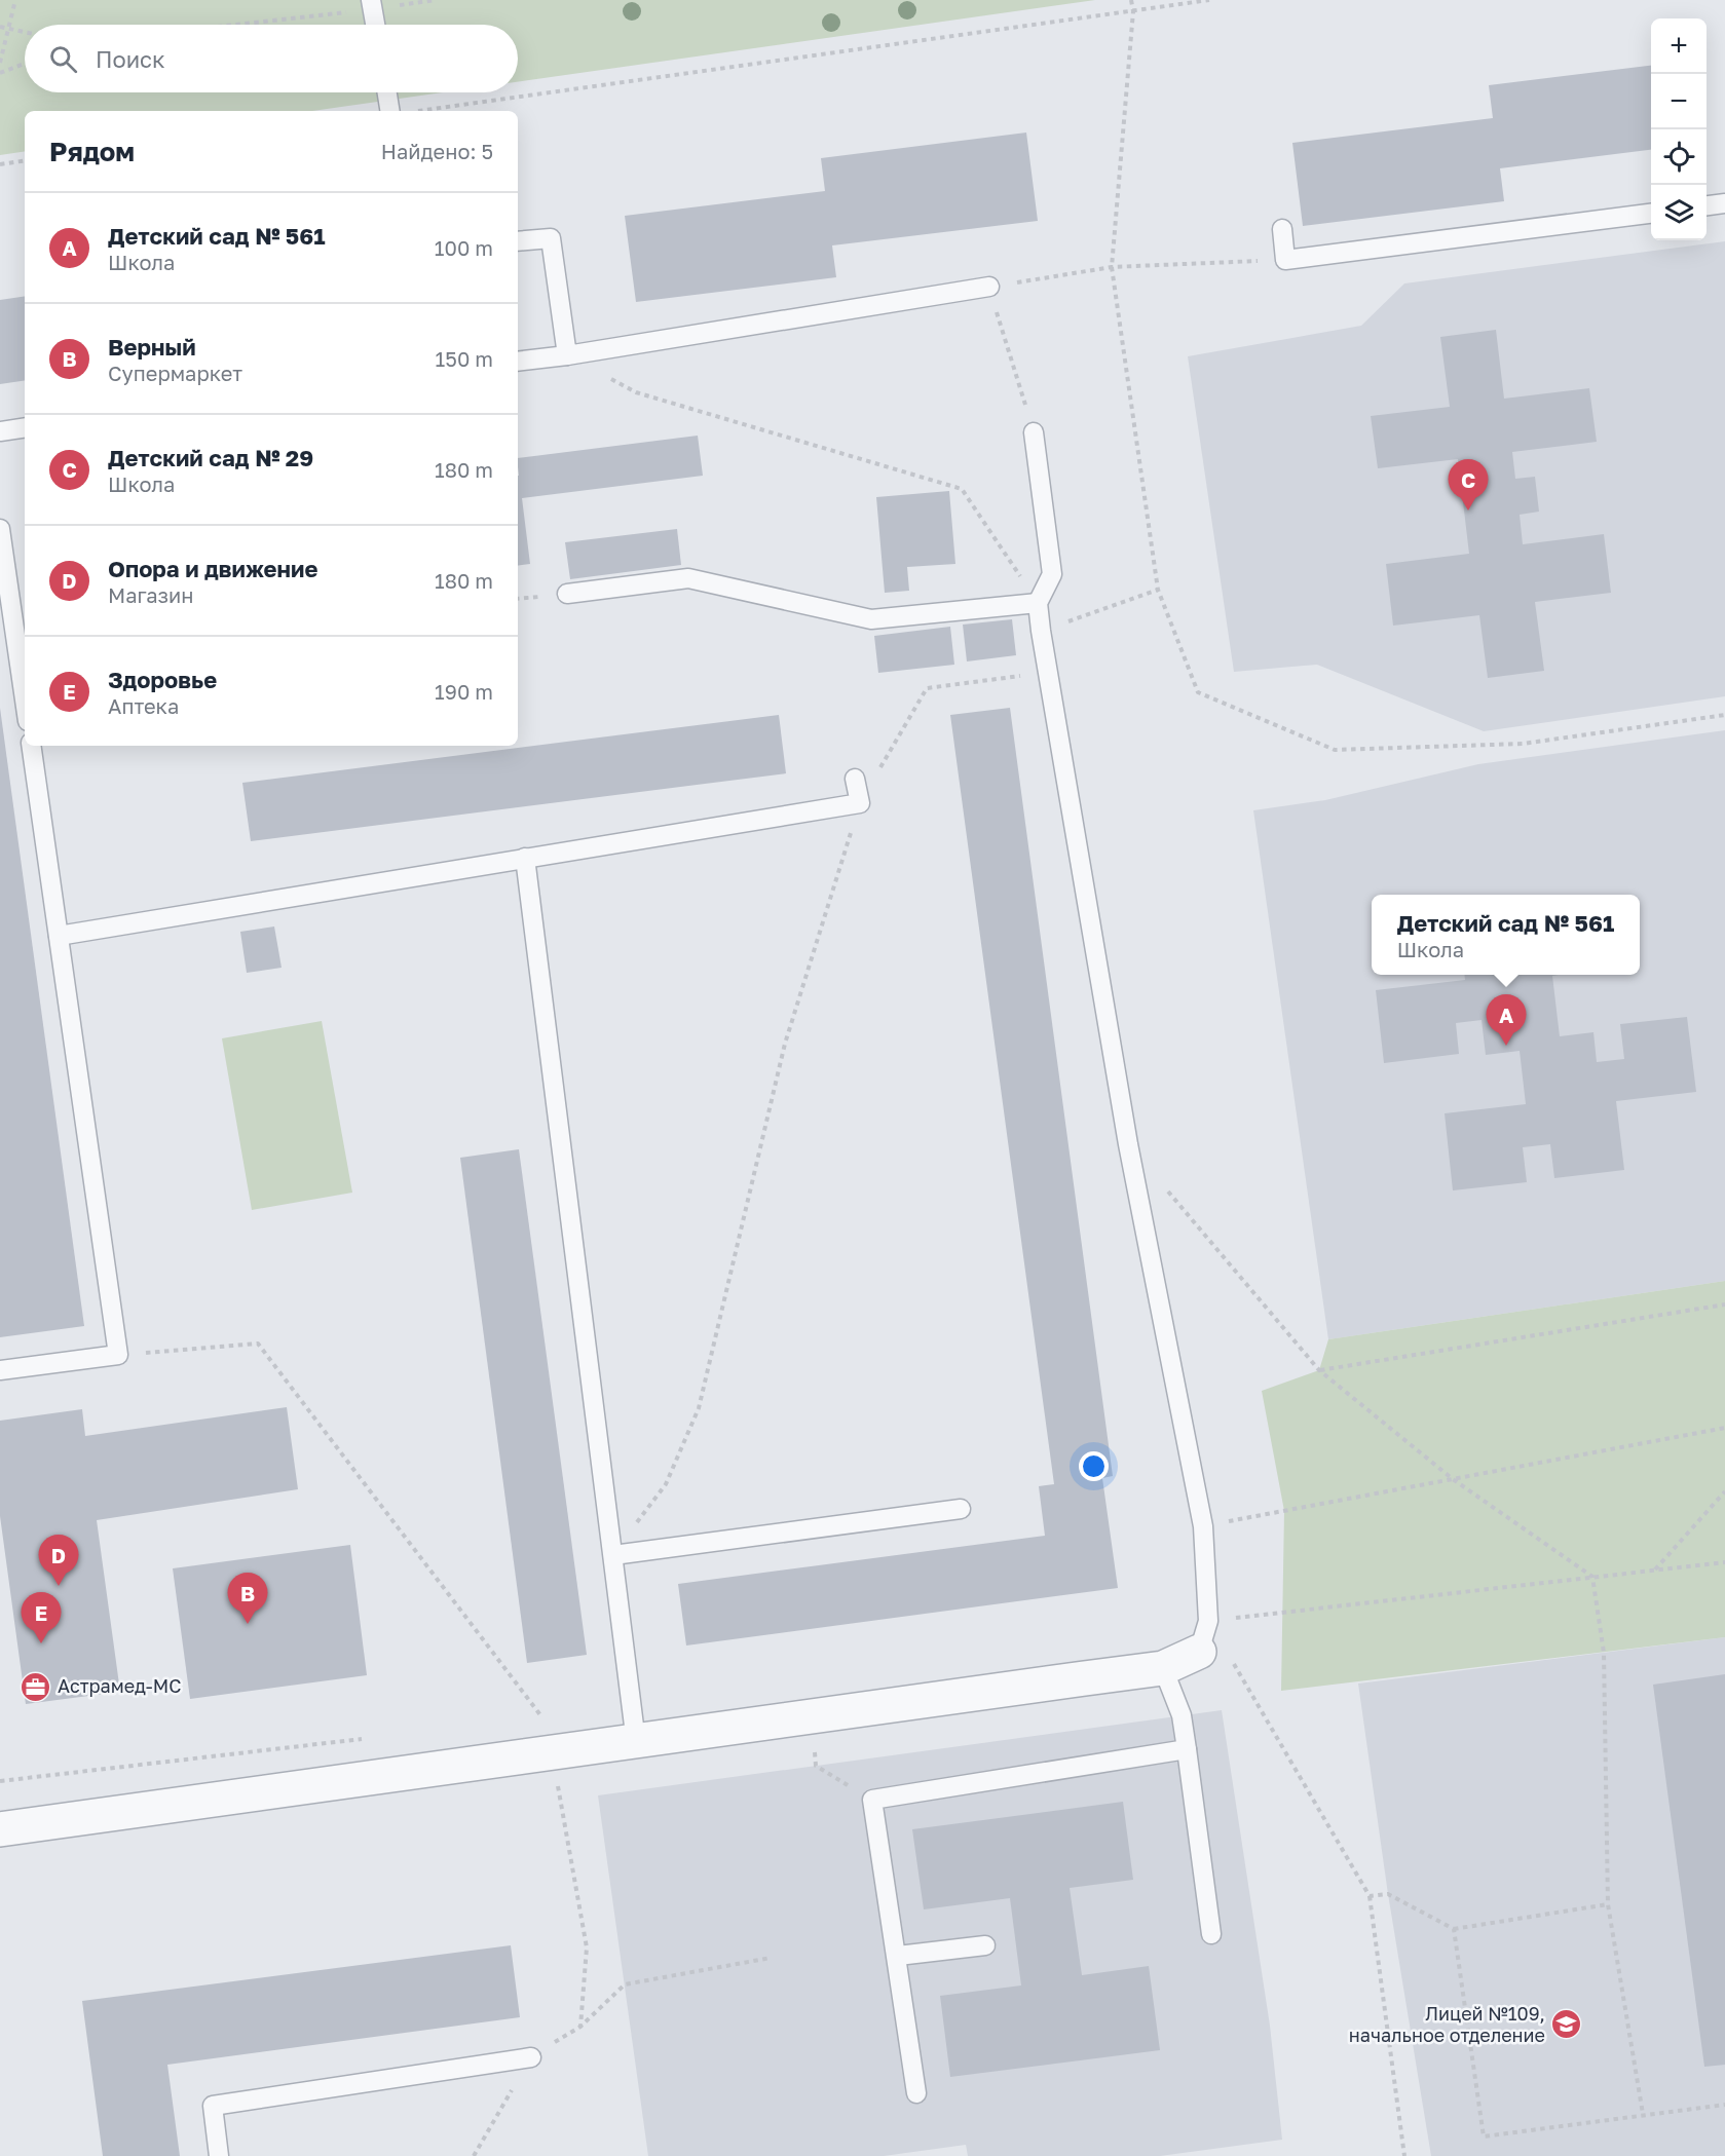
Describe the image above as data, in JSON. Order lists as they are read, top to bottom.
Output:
{
  "places": {
    "office": ["Астрамед-МС"],
    "school or university": ["Лицей №109, начальное отделение"]
  },
  "page": {
    "map_buttons": ["+", "−"],
    "search": "Поиск",
    "heading": ["Рядом", "Найдено: 5"],
    "list": [
      {
        "mark": "A",
        "name": "Детский сад № 561",
        "note": "Школа",
        "value": "100 m"
      },
      {
        "mark": "B",
        "name": "Верный",
        "note": "Супермаркет",
        "value": "150 m"
      },
      {
        "mark": "C",
        "name": "Детский сад № 29",
        "note": "Школа",
        "value": "180 m"
      },
      {
        "mark": "D",
        "name": "Опора и движение",
        "note": "Магазин",
        "value": "180 m"
      },
      {
        "mark": "E",
        "name": "Здоровье",
        "note": "Аптека",
        "value": "190 m"
      }
    ],
    "pins": [
      "C",
      "A",
      "D",
      "B",
      "E"
    ],
    "popup": ["Детский сад № 561", "Школа"]
  }
}
